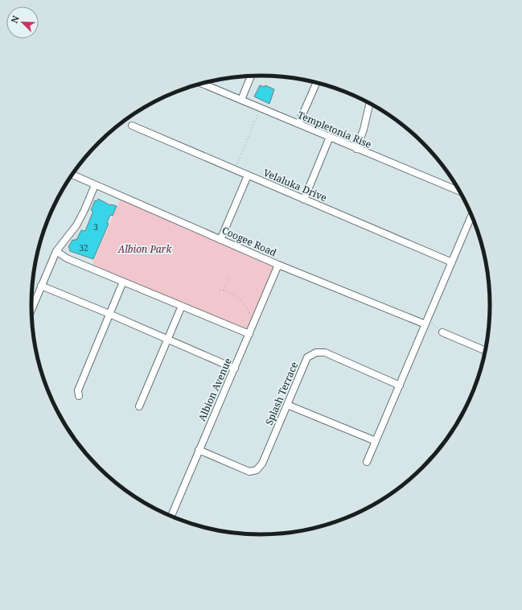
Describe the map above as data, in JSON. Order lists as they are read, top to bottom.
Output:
{
  "streets": {
    "street": [
      "Templetonia Rise",
      "Velaluka Drive",
      "Coogee Road",
      "Albion Avenue",
      "Splash Terrace"
    ]
  },
  "crossings": [
    ["Coogee Road", "Albion Avenue"],
    ["Albion Avenue", "Splash Terrace"]
  ],
  "parks": ["Albion Park"],
  "house_numbers": ["3", "32"],
  "north": "top left"
}
